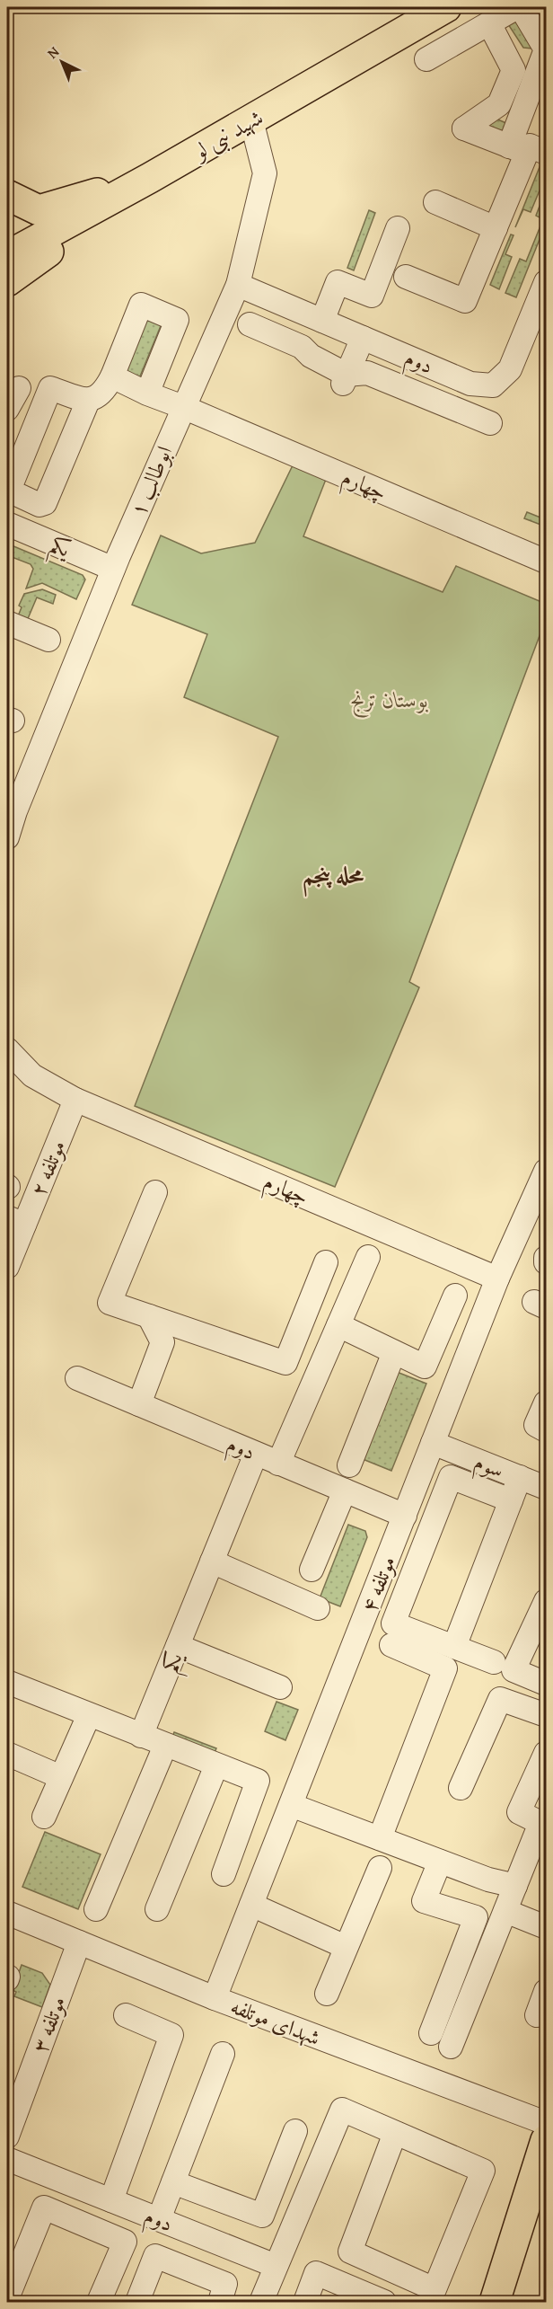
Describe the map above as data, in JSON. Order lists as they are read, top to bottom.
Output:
{
  "streets": {
    "main road": ["شهید نبی لو"],
    "street": [
      "دوم",
      "ابوطالب ۱",
      "چهارم",
      "یکم",
      "موتلفه ۲",
      "سوم",
      "موتلفه ۴",
      "شهدای موتلفه",
      "موتلفه ۳"
    ]
  },
  "crossings": [
    ["شهید نبی لو", "ابوطالب ۱"],
    ["دوم", "ابوطالب ۱"],
    ["دوم", "یکم"],
    ["دوم", "موتلفه ۴"],
    ["ابوطالب ۱", "چهارم"],
    ["ابوطالب ۱", "یکم"],
    ["چهارم", "موتلفه ۲"],
    ["چهارم", "موتلفه ۴"],
    ["سوم", "موتلفه ۴"],
    ["موتلفه ۴", "شهدای موتلفه"],
    ["شهدای موتلفه", "موتلفه ۳"]
  ],
  "districts": ["محله پنجم"],
  "parks": ["بوستان ترنج"],
  "north": "top left"
}
